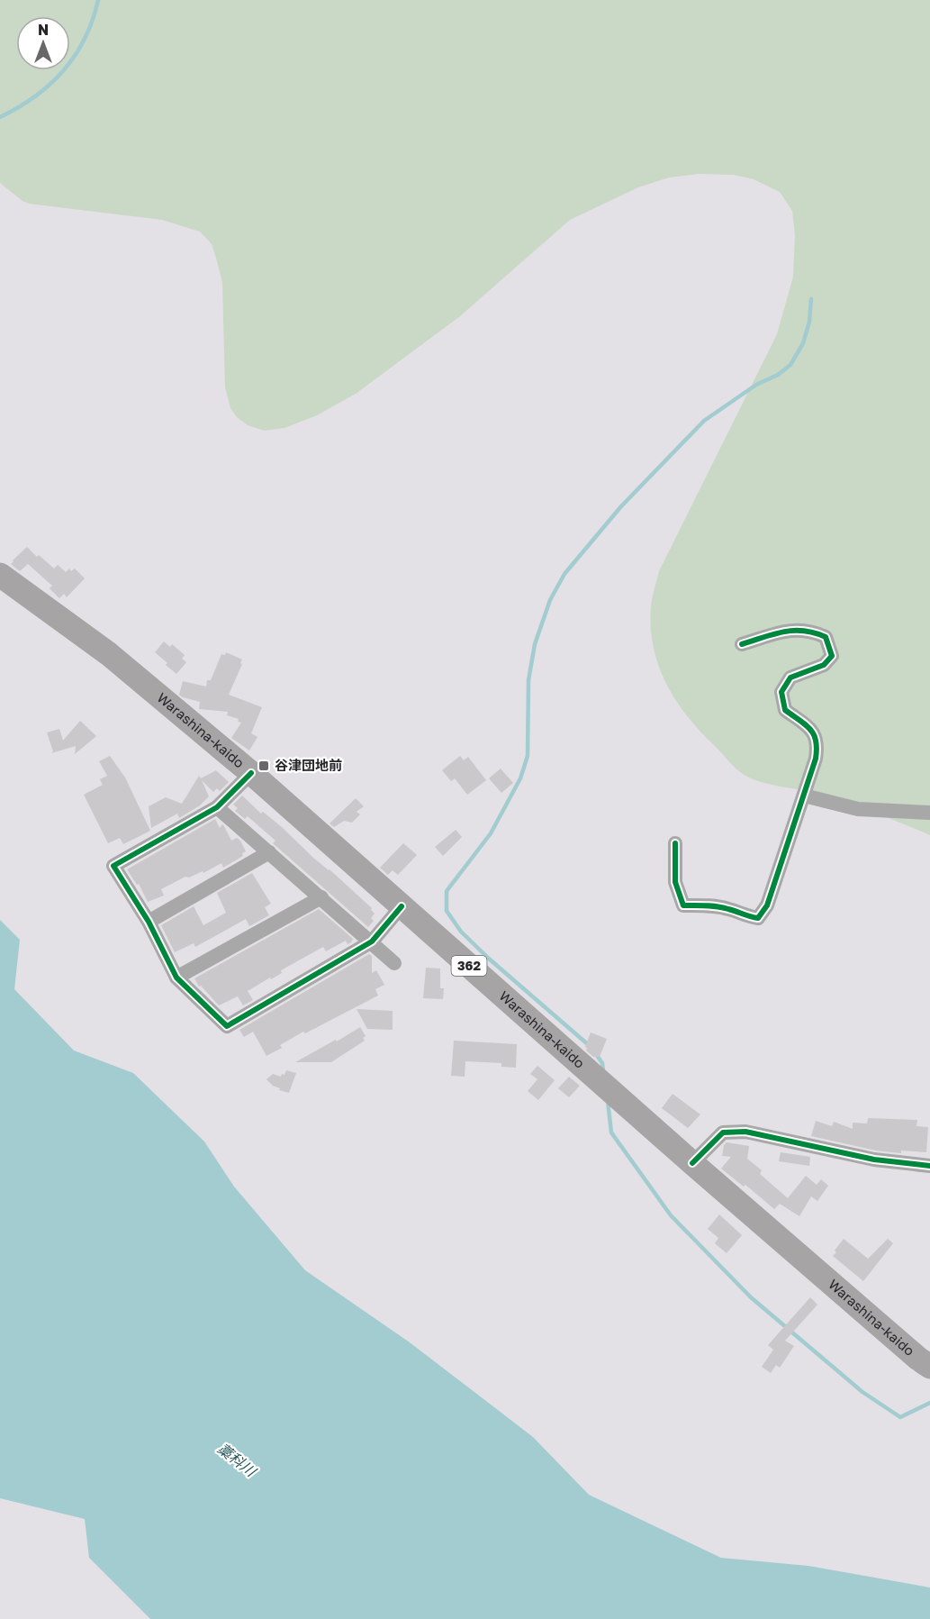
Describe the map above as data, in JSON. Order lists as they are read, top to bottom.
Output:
{
  "streets": {
    "highway": ["Warashina-kaido", "362"]
  },
  "water": ["藁科川"],
  "places": {
    "transit": ["谷津団地前"]
  },
  "north": "top"
}
